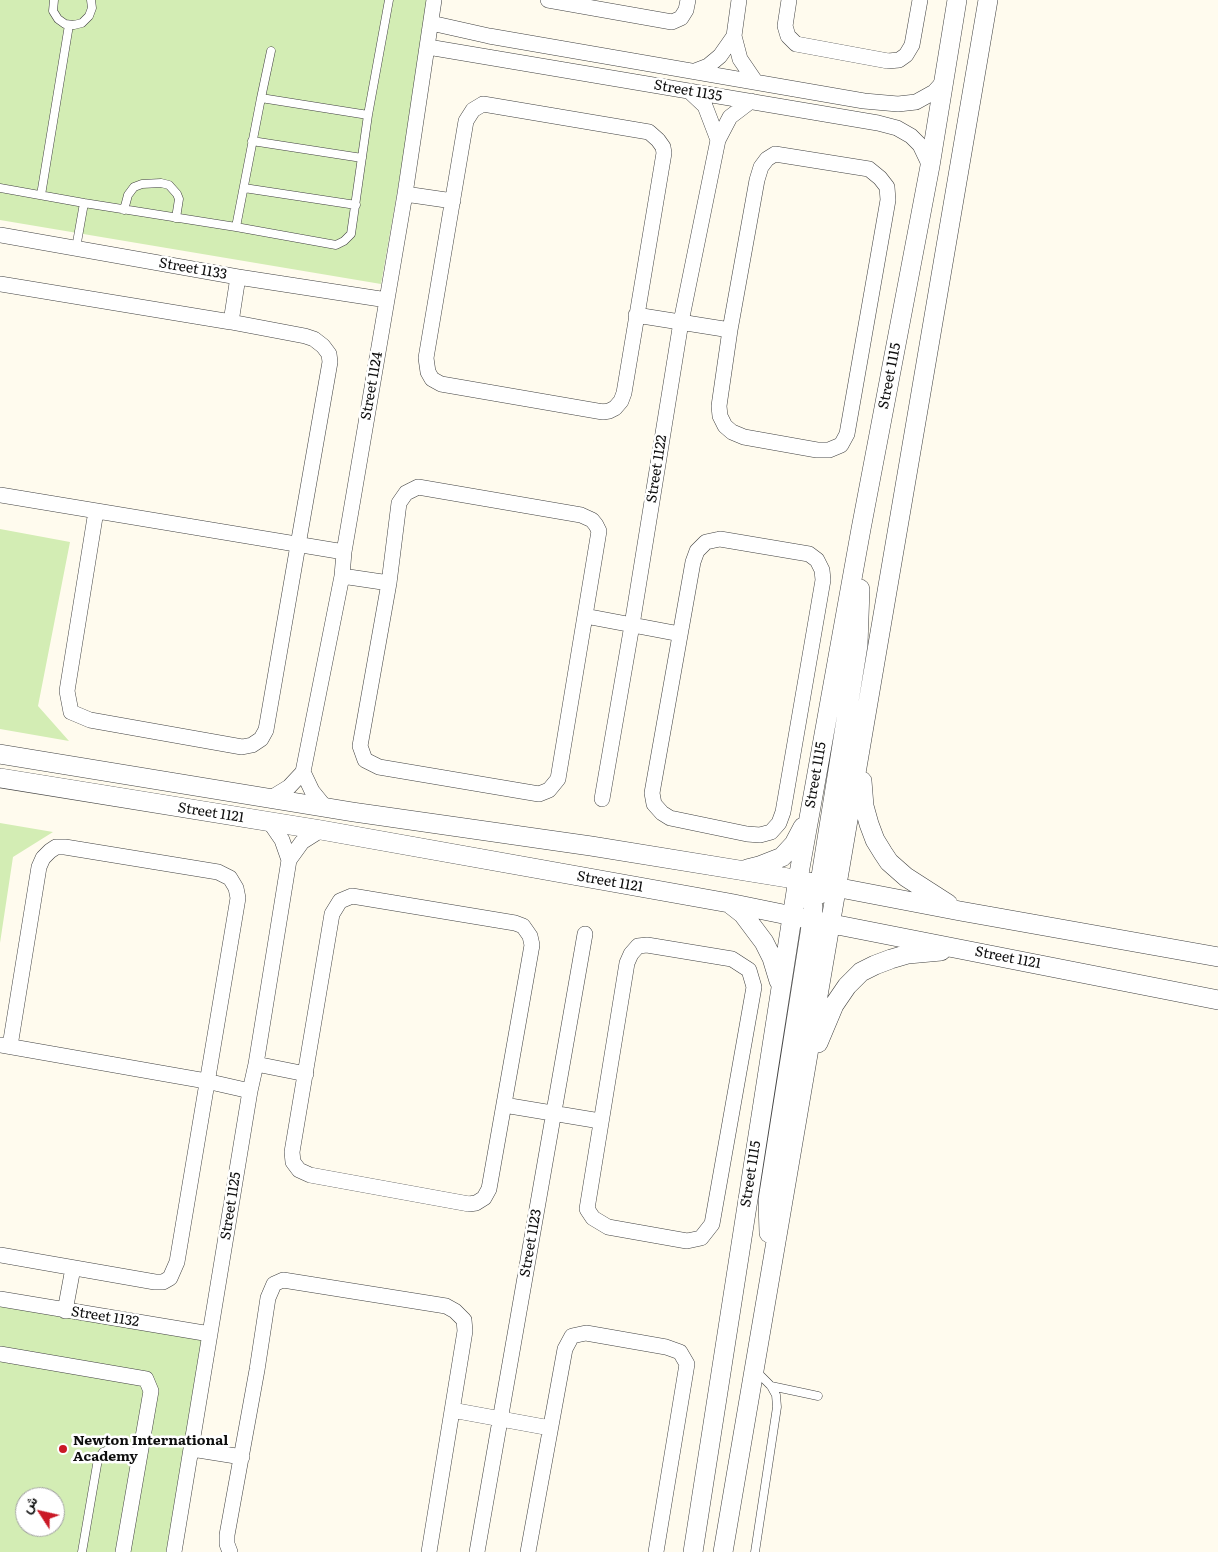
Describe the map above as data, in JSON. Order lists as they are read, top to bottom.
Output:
{
  "streets": {
    "street": [
      "Street 1135",
      "Street 1133",
      "Street 1115",
      "Street 1124",
      "Street 1122",
      "Street 1121",
      "Street 1125",
      "Street 1123",
      "Street 1132"
    ]
  },
  "crossings": [
    ["Street 1135", "Street 1115"],
    ["Street 1135", "Street 1124"],
    ["Street 1135", "Street 1122"],
    ["Street 1133", "Street 1124"],
    ["Street 1115", "Street 1121"],
    ["Street 1121", "Street 1125"],
    ["Street 1125", "Street 1132"]
  ],
  "places": ["Newton International Academy"],
  "north": "top left"
}
